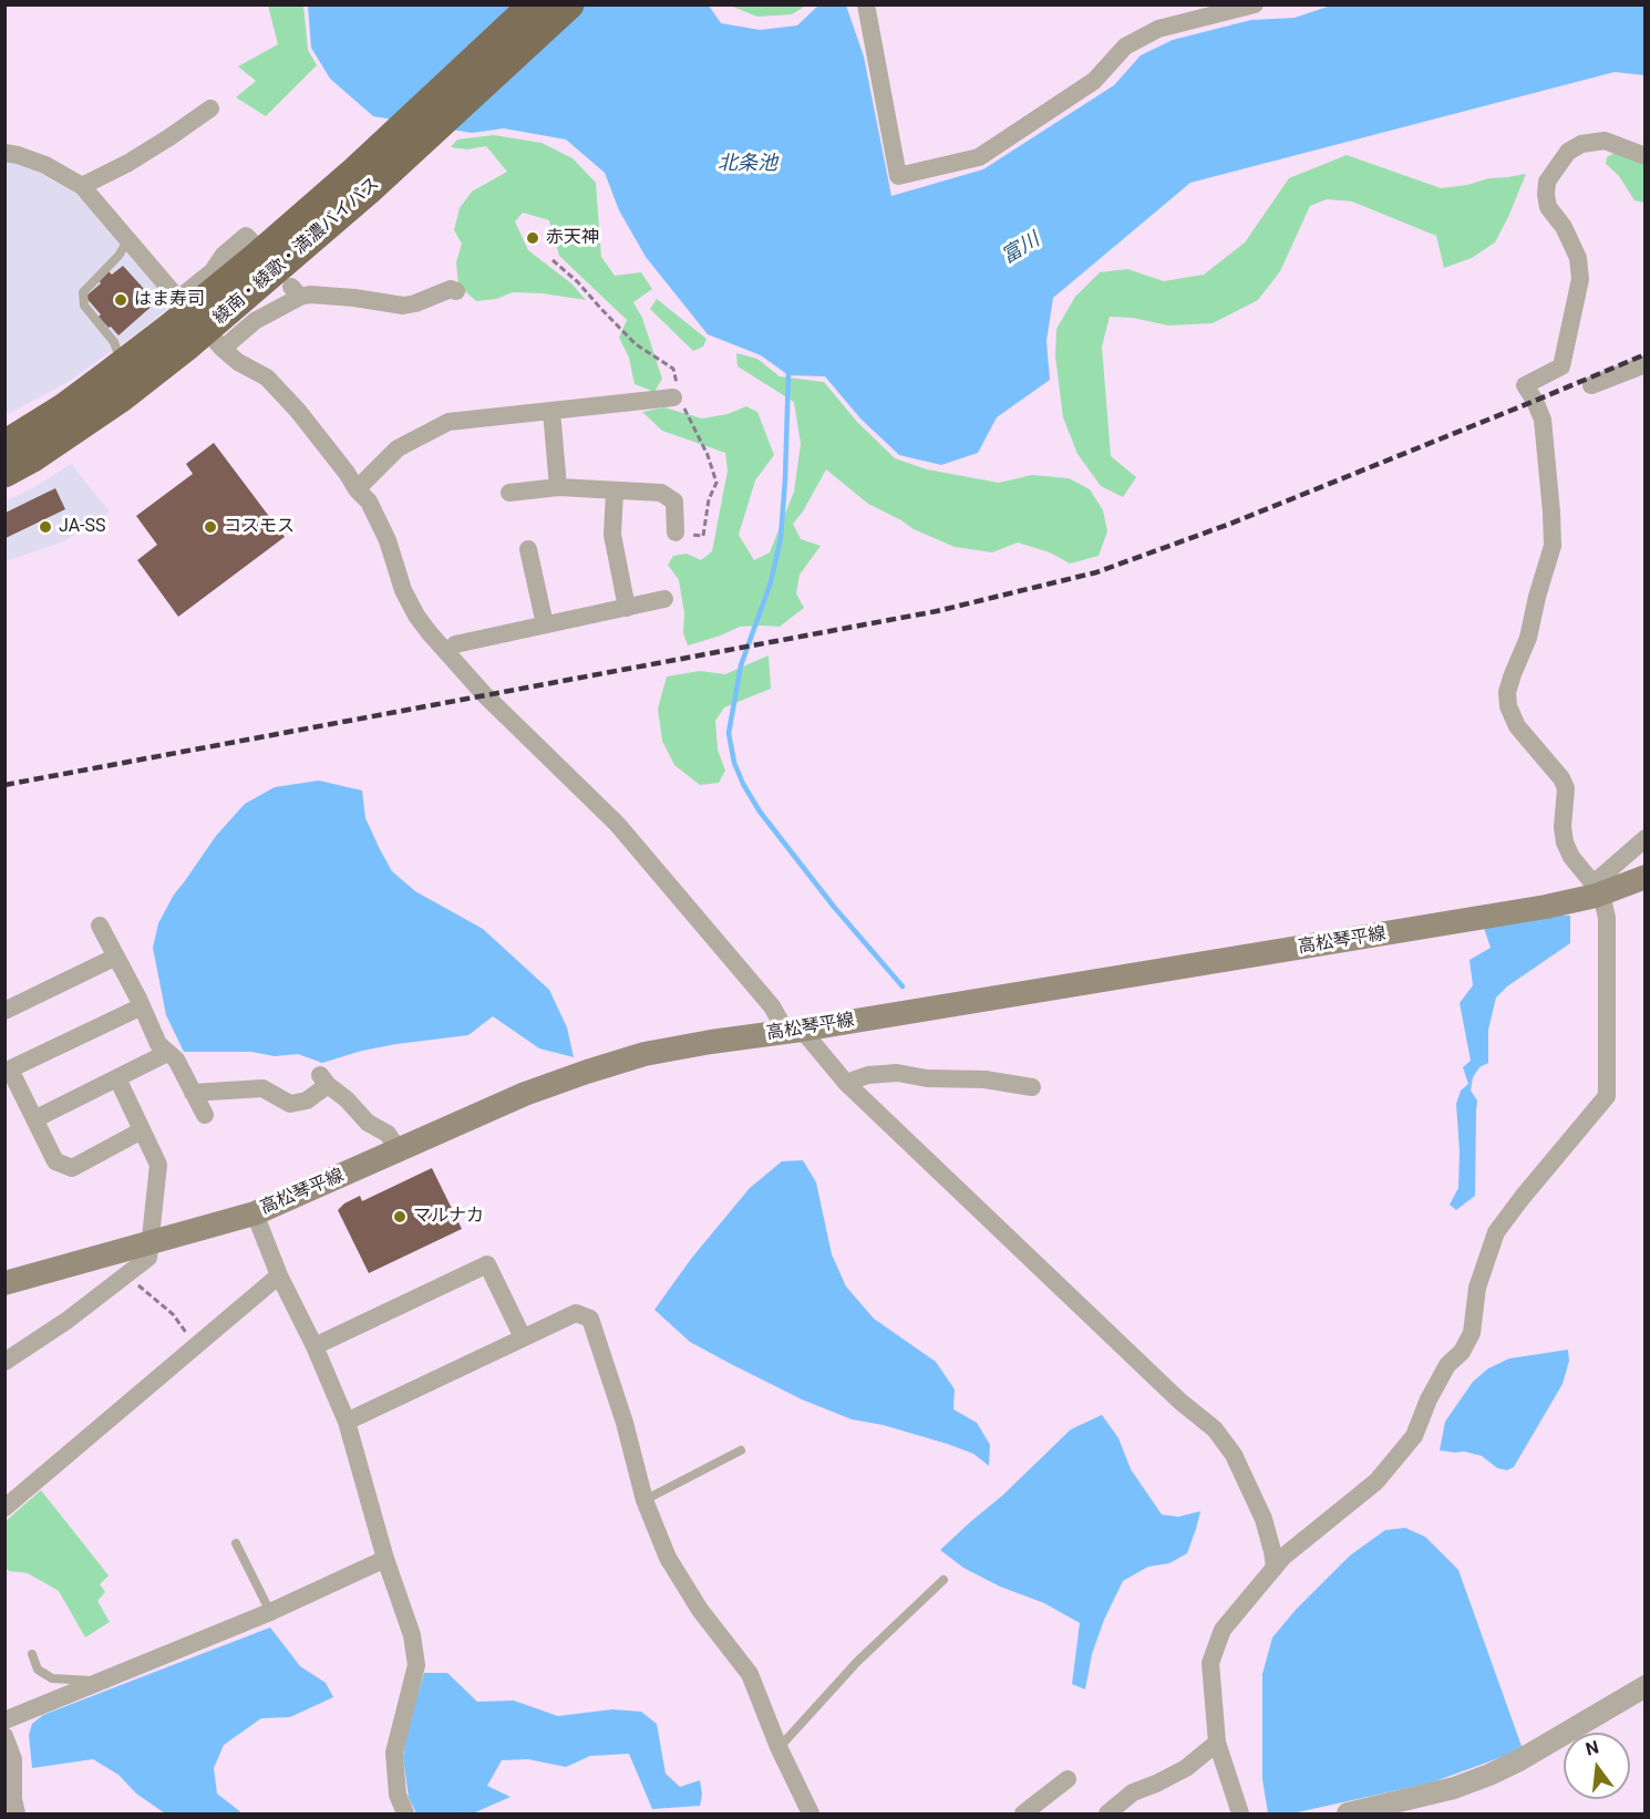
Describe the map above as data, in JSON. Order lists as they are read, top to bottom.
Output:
{
  "streets": {
    "highway": ["綾南・綾歌・満濃バイパス"],
    "main road": ["高松琴平線"]
  },
  "water": ["北条池", "富川"],
  "places": [
    "赤天神",
    "はま寿司",
    "JA-SS",
    "コスモス",
    "マルナカ"
  ],
  "north": "top"
}
